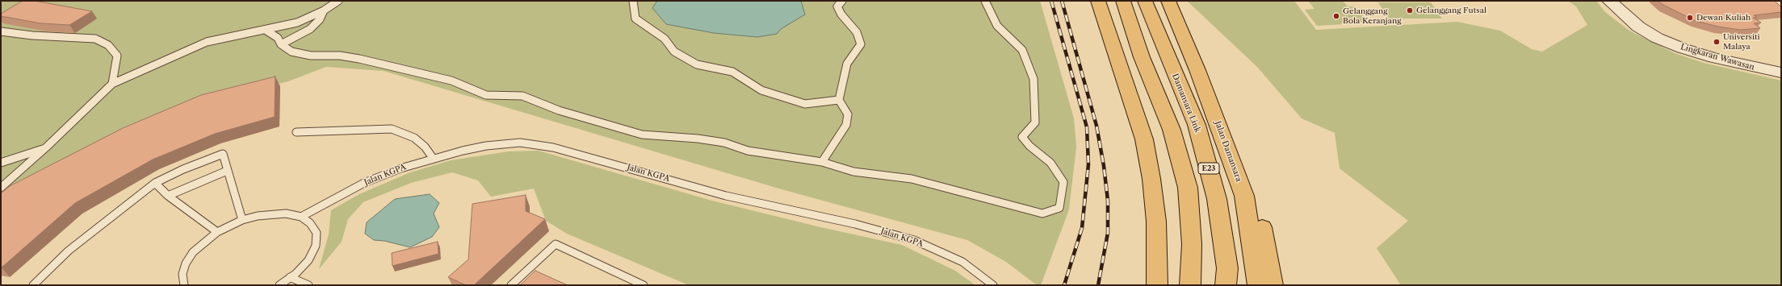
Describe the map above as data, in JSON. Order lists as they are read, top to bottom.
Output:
{
  "streets": {
    "main road": ["Damansara Link", "Jalan Damansara", "E23"],
    "street": ["Lingkaran Wawasan"],
    "lane": ["Jalan KGPA"]
  },
  "places": [
    "Gelanggang Futsal",
    "Gelanggang Bola Keranjang",
    "Dewan Kuliah",
    "Universiti Malaya"
  ]
}
